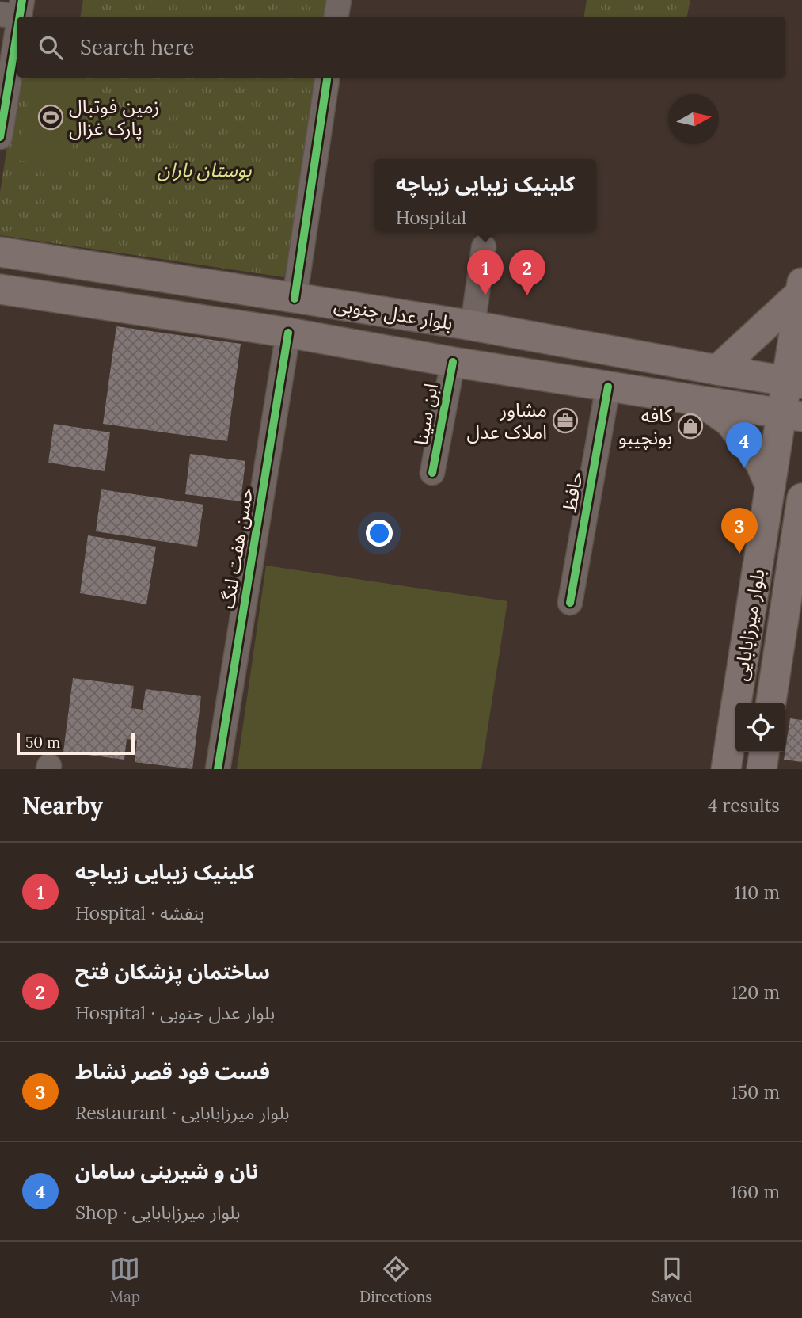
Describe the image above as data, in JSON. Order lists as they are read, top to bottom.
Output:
{
  "streets": {
    "main road": ["بلوار عدل جنوبی", "بلوار میرزابابایی"],
    "street": ["ابن سینا", "حافظ", "حسن هفت لنگ"]
  },
  "crossings": [
    ["بلوار عدل جنوبی", "ابن سینا"],
    ["بلوار عدل جنوبی", "حافظ"],
    ["بلوار عدل جنوبی", "حسن هفت لنگ"],
    ["بلوار عدل جنوبی", "بلوار میرزابابایی"]
  ],
  "parks": ["بوستان باران"],
  "places": {
    "sports": ["زمین فوتبال پارک غزال"],
    "office": ["مشاور املاک عدل"],
    "shop": ["کافه بونچیبو"]
  },
  "scale_bar": "50 m",
  "north": "right",
  "page": {
    "search": "Search here",
    "popup": ["کلینیک زیبایی زیباچه", "Hospital"],
    "pins": [
      "1",
      "2",
      "4",
      "3"
    ],
    "scale": "50 m",
    "heading": ["Nearby", "4 results"],
    "list": [
      {
        "mark": "1",
        "name": "کلینیک زیبایی زیباچه",
        "note": "Hospital · بنفشه",
        "value": "110 m"
      },
      {
        "mark": "2",
        "name": "ساختمان پزشکان فتح",
        "note": "Hospital · بلوار عدل جنوبی",
        "value": "120 m"
      },
      {
        "mark": "3",
        "name": "فست فود قصر نشاط",
        "note": "Restaurant · بلوار میرزابابایی",
        "value": "150 m"
      },
      {
        "mark": "4",
        "name": "نان و شیرینی سامان",
        "note": "Shop · بلوار میرزابابایی",
        "value": "160 m"
      }
    ],
    "nav": ["Map", "Directions", "Saved"]
  }
}
